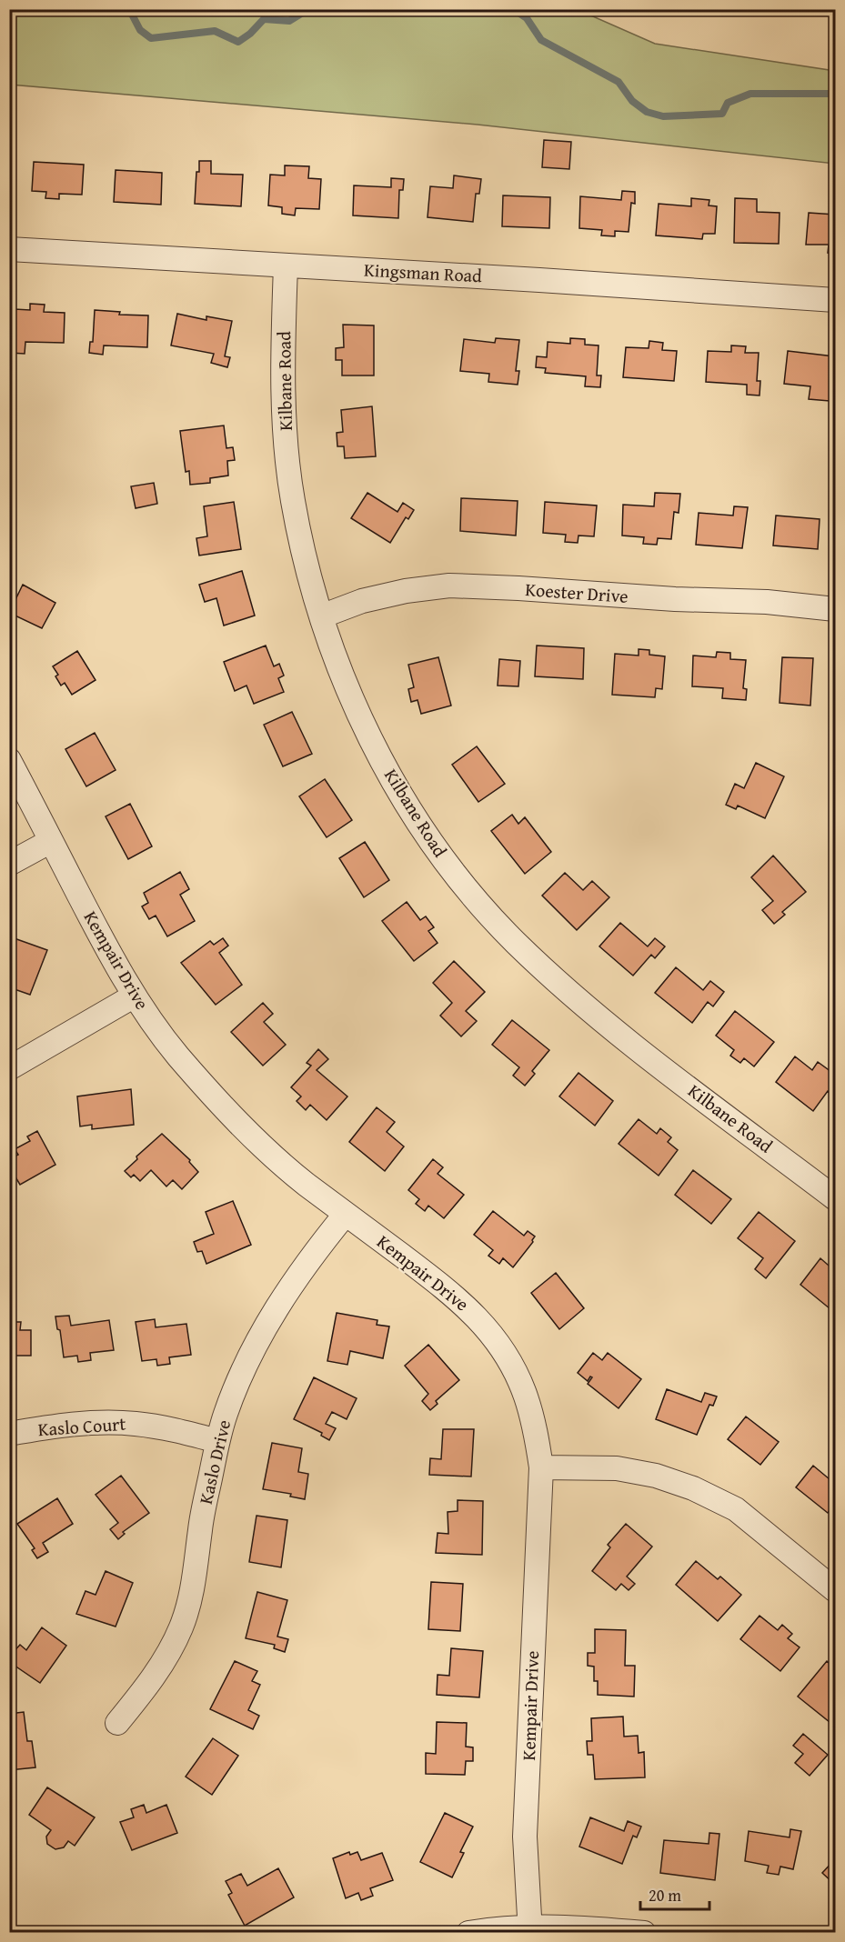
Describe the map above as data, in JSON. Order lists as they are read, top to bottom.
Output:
{
  "streets": {
    "street": [
      "Kingsman Road",
      "Kilbane Road",
      "Koester Drive",
      "Kempair Drive",
      "Kaslo Court",
      "Kaslo Drive"
    ]
  },
  "crossings": [
    ["Kingsman Road", "Kilbane Road"],
    ["Kilbane Road", "Koester Drive"],
    ["Kempair Drive", "Kaslo Drive"],
    ["Kaslo Court", "Kaslo Drive"]
  ],
  "scale_bar": "20 m"
}
